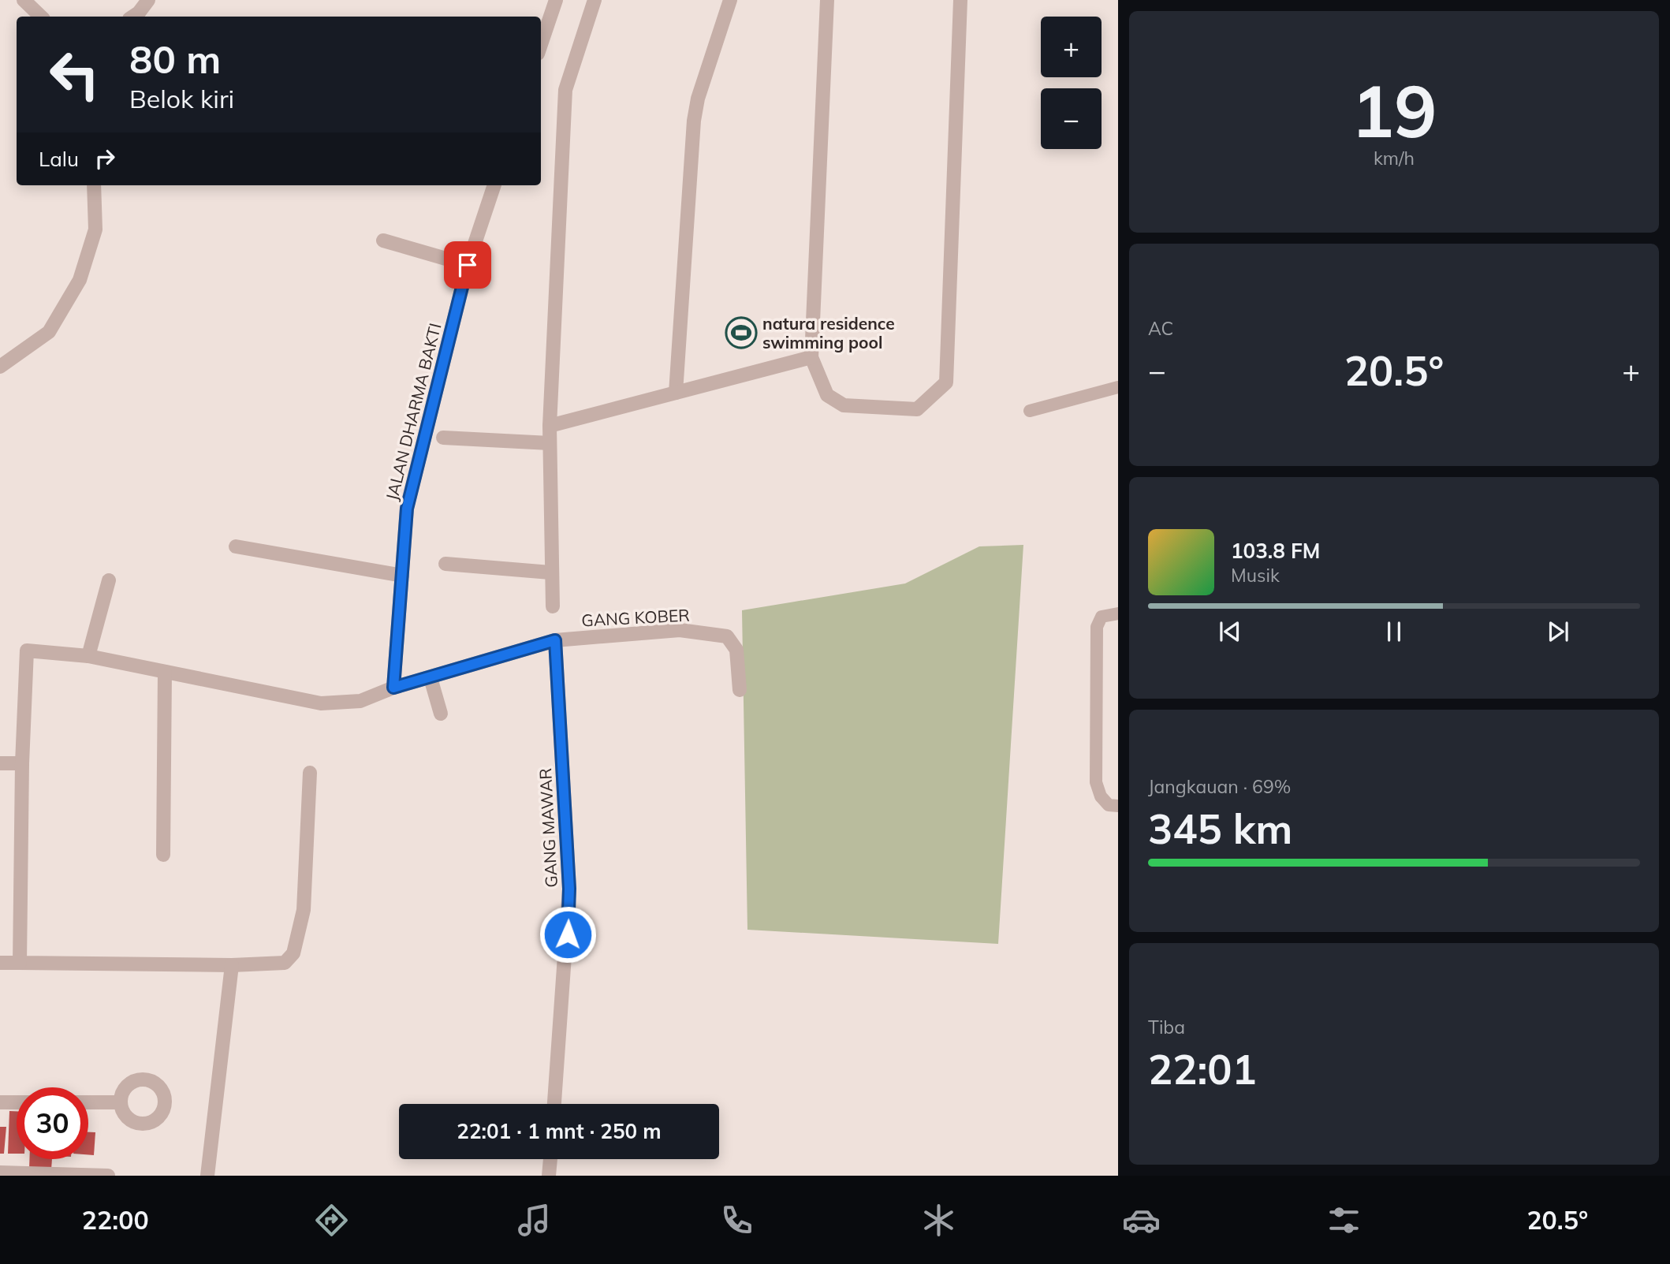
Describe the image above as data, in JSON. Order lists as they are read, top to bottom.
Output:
{
  "streets": {
    "street": ["JALAN DHARMA BAKTI", "GANG KOBER", "GANG MAWAR"]
  },
  "crossings": [
    ["JALAN DHARMA BAKTI", "GANG KOBER"],
    ["GANG KOBER", "GANG MAWAR"]
  ],
  "places": {
    "sports": ["natura residence swimming pool"]
  },
  "page": {
    "tile": [
      ["19", "km/h"],
      "AC",
      ["Jangkauan · 69%", "345 km"],
      ["Tiba", "22:01"]
    ],
    "map_buttons": ["+", "−"],
    "turn": ["80 m", "Belok kiri"],
    "then": "Lalu",
    "heat": ["−", "20.5°", "+"],
    "song": ["103.8 FM", "Musik"],
    "limit": "30",
    "trip": "22:01 · 1 mnt · 250 m",
    "tabs": ["22:00", "20.5°"]
  }
}
